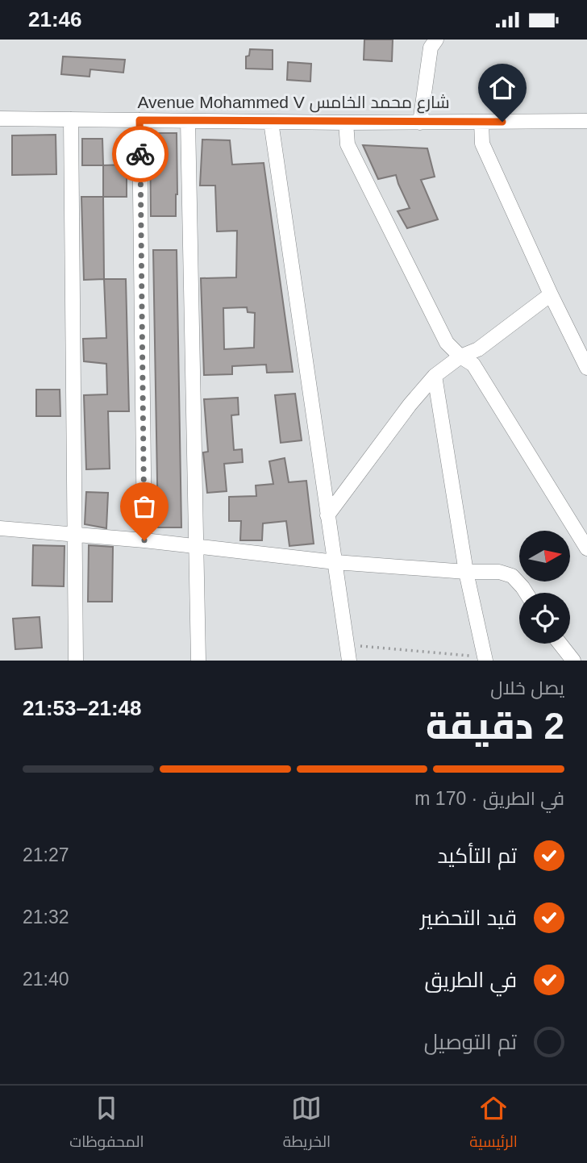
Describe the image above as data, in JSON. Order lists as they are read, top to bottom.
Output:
{
  "streets": {
    "street": ["Avenue Mohammed V شارع محمد الخامس"]
  },
  "north": "right",
  "page": {
    "status": "21:46",
    "heading": ["2 دقيقة", "يصل خلال", "21:48–21:53"],
    "bar": "في الطريق · 170 m",
    "list": [
      ["تم التأكيد", "21:27"],
      ["قيد التحضير", "21:32"],
      ["في الطريق", "21:40"],
      "تم التوصيل"
    ],
    "tabs": ["الرئيسية", "الخريطة", "المحفوظات"]
  }
}
